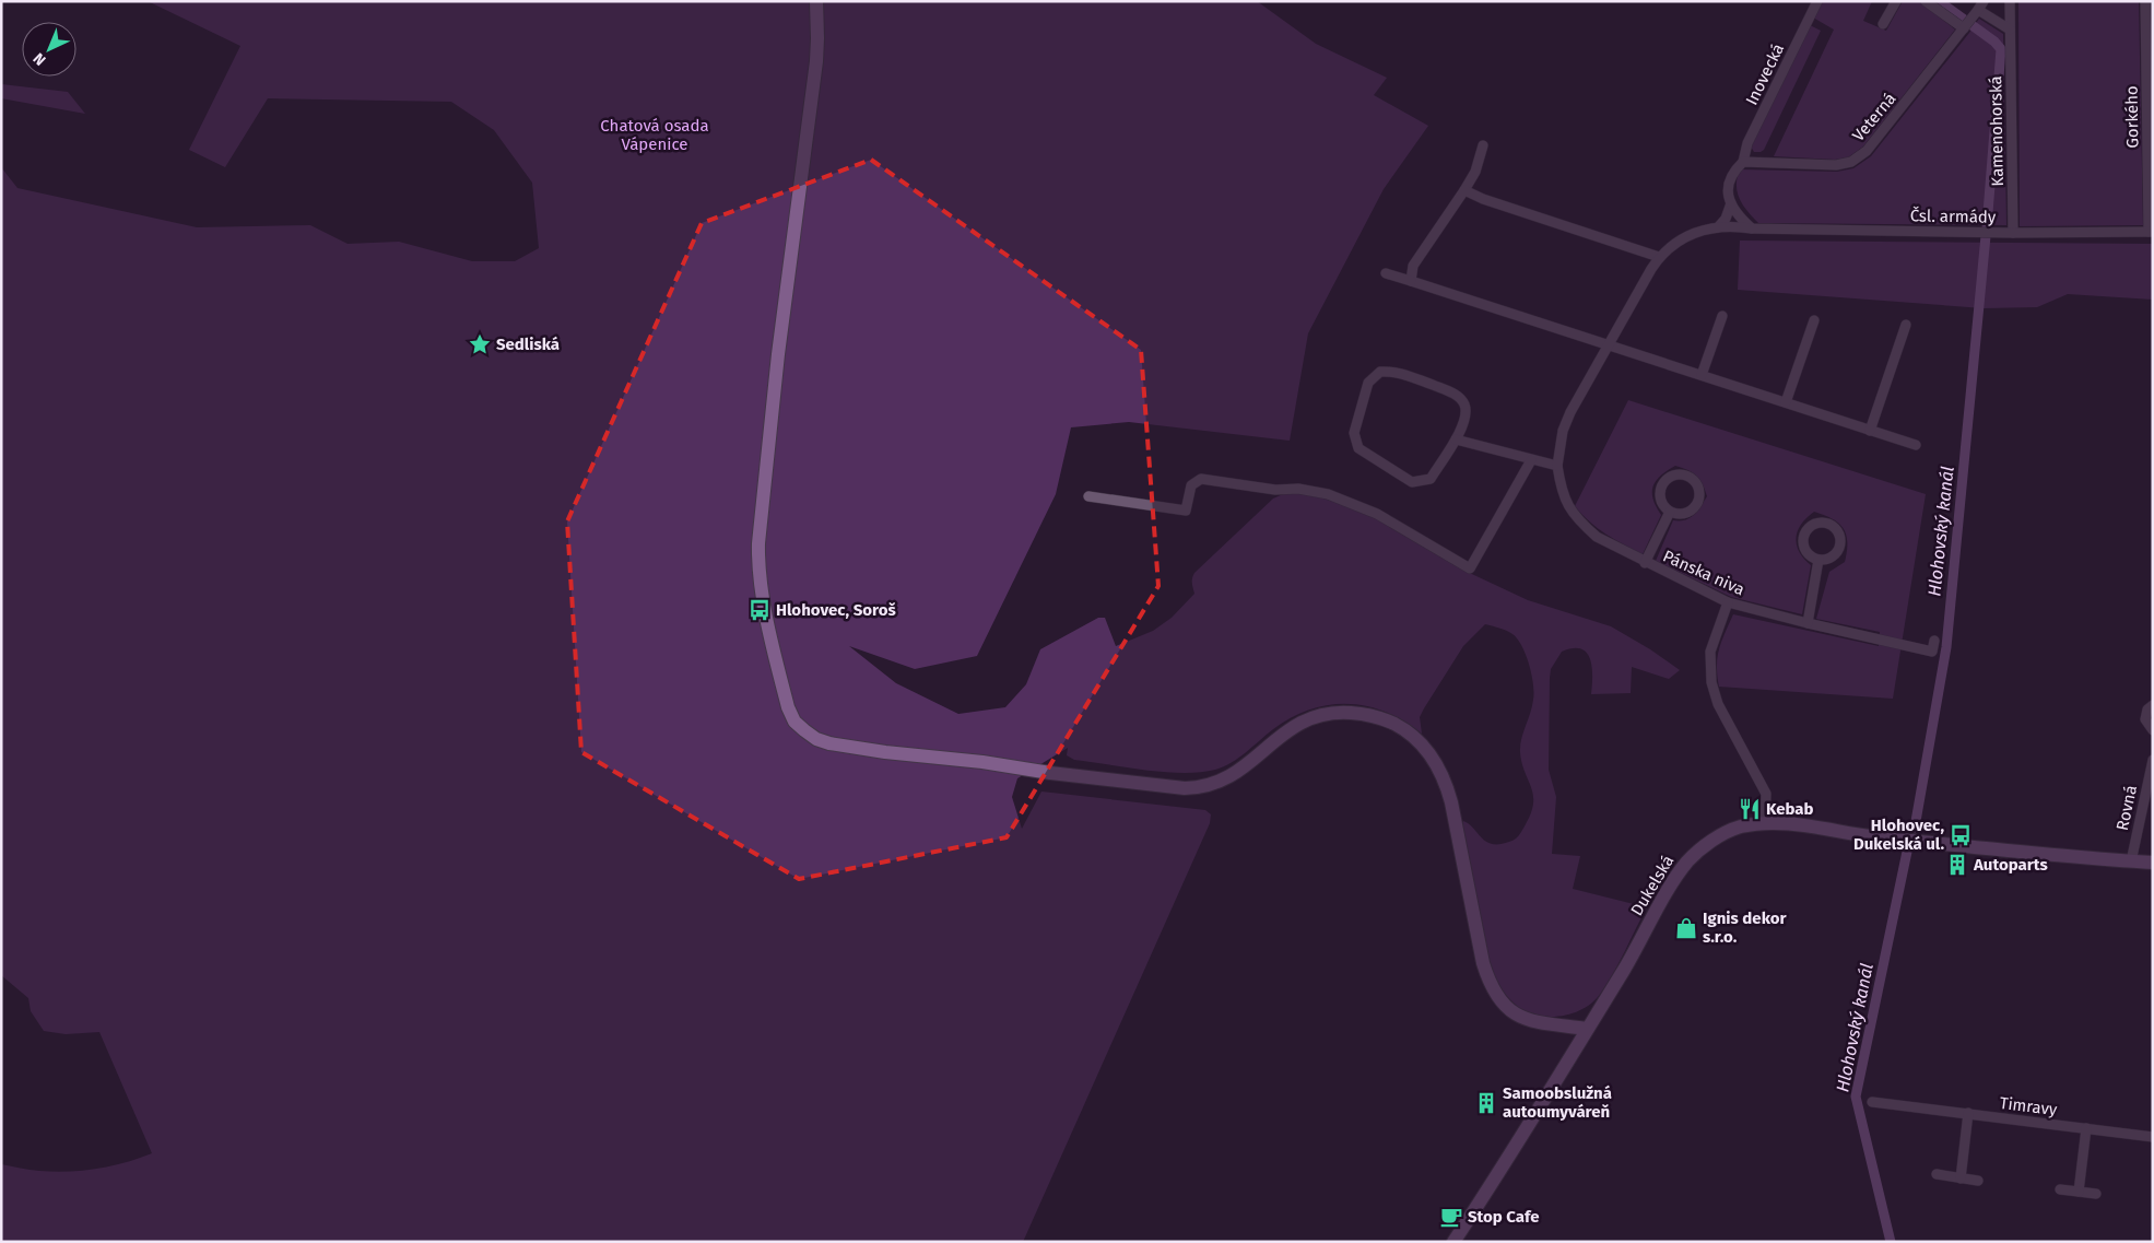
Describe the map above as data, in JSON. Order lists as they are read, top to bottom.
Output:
{
  "streets": {
    "main road": ["Dukelská"],
    "street": [
      "Inovecká",
      "Veterná",
      "Gorkého",
      "Kamenohorská",
      "Čsl. armády",
      "Pánska niva",
      "Rovná",
      "Timravy"
    ]
  },
  "crossings": [
    ["Inovecká", "Veterná"],
    ["Gorkého", "Čsl. armády"],
    ["Kamenohorská", "Čsl. armády"],
    ["Rovná", "Dukelská"]
  ],
  "water": ["Hlohovský kanál"],
  "parks": ["Chatová osada Vápenice"],
  "places": {
    "place": ["Sedliská"],
    "bus stop": ["Hlohovec, Soroš", "Hlohovec, Dukelská ul."],
    "restaurant": ["Kebab"],
    "building": ["Autoparts", "Samoobslužná autoumyváreň"],
    "shop": ["Ignis dekor s.r.o."],
    "cafe": ["Stop Cafe"]
  },
  "north": "bottom left"
}
